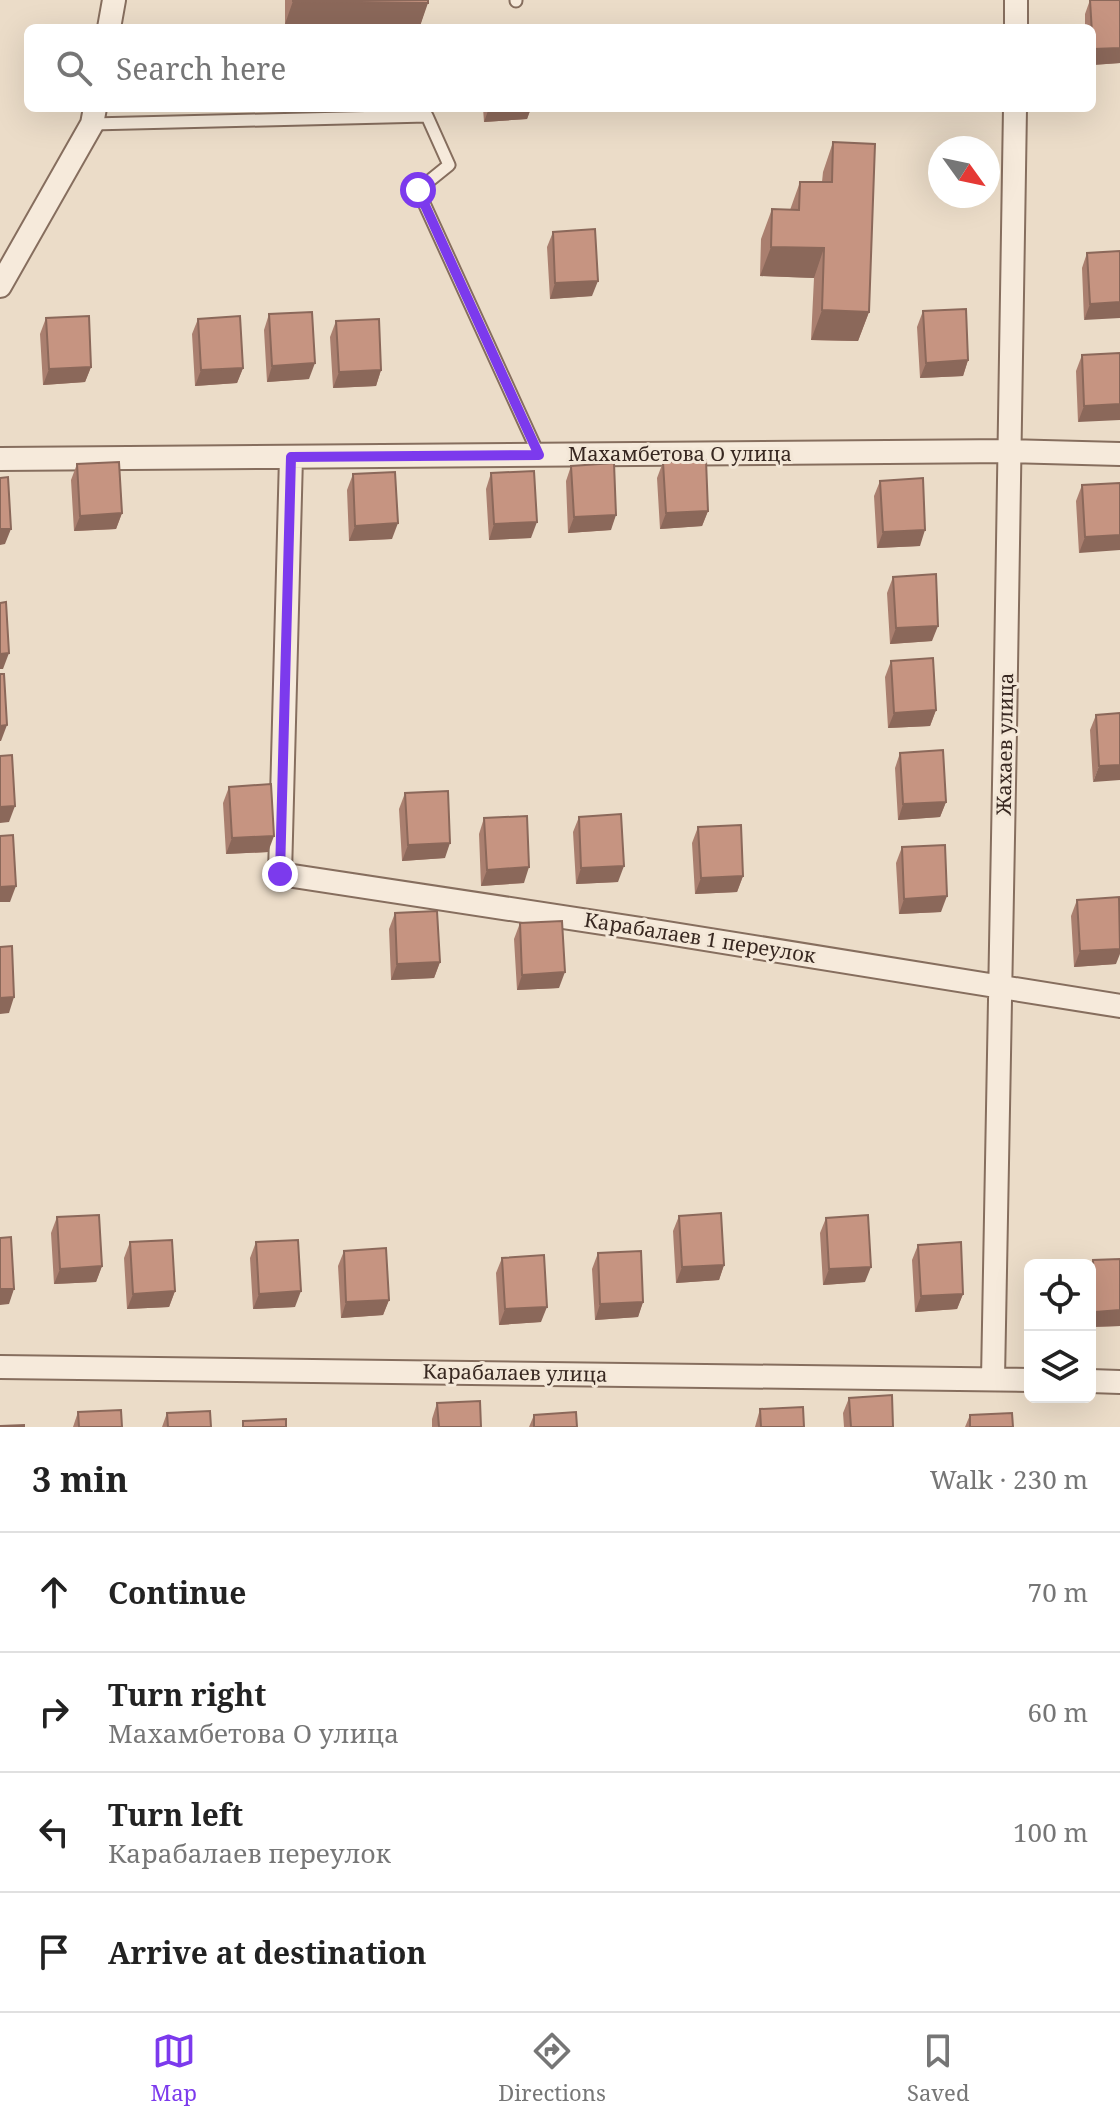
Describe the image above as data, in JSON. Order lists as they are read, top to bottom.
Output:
{
  "streets": {
    "street": [
      "Махамбетова О улица",
      "Жахаев улица",
      "Карабалаев 1 переулок",
      "Карабалаев улица"
    ]
  },
  "crossings": [
    ["Махамбетова О улица", "Жахаев улица"],
    ["Махамбетова О улица", "Карабалаев 1 переулок"],
    ["Жахаев улица", "Карабалаев 1 переулок"],
    ["Жахаев улица", "Карабалаев улица"]
  ],
  "north": "bottom right",
  "page": {
    "search": "Search here",
    "heading": ["3 min", "Walk · 230 m"],
    "list": [
      ["Continue", "70 m"],
      ["Turn right", "Махамбетова О улица", "60 m"],
      ["Turn left", "Карабалаев переулок", "100 m"],
      "Arrive at destination"
    ],
    "nav": ["Map", "Directions", "Saved"]
  }
}
